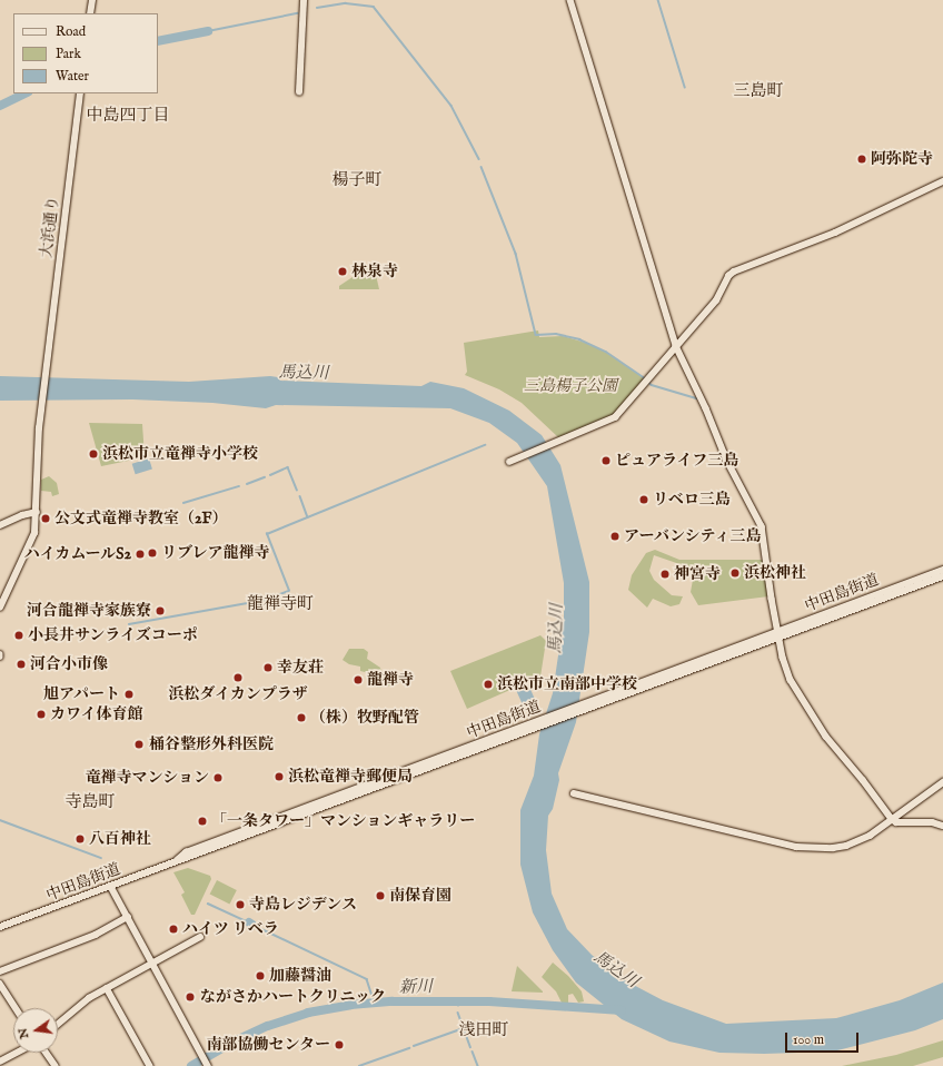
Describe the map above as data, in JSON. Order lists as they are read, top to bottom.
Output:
{
  "streets": {
    "street": ["大浜通り", "中田島街道"]
  },
  "districts": [
    "三島町",
    "中島四丁目",
    "楊子町",
    "龍禅寺町",
    "寺島町",
    "浅田町"
  ],
  "water": ["馬込川", "新川"],
  "parks": ["三島楊子公園"],
  "places": [
    "阿弥陀寺",
    "林泉寺",
    "浜松市立竜禅寺小学校",
    "ピュアライフ三島",
    "リベロ三島",
    "公文式竜禅寺教室（2F）",
    "アーバンシティ三島",
    "リブレア龍禅寺",
    "ハイカムールS2",
    "浜松神社",
    "神宮寺",
    "河合龍禅寺家族寮",
    "小長井サンライズコーポ",
    "河合小市像",
    "幸友荘",
    "浜松ダイカンプラザ",
    "龍禅寺",
    "浜松市立南部中学校",
    "旭アパート",
    "カワイ体育館",
    "（株）牧野配管",
    "桶谷整形外科医院",
    "浜松竜禅寺郵便局",
    "竜禅寺マンション",
    "「一条タワー」マンションギャラリー",
    "八百神社",
    "南保育園",
    "寺島レジデンス",
    "ハイツ リベラ",
    "加藤醤油",
    "ながさかハートクリニック",
    "南部協働センター"
  ],
  "legend": ["Road", "Park", "Water"],
  "scale_bar": "100 m",
  "north": "left"
}
